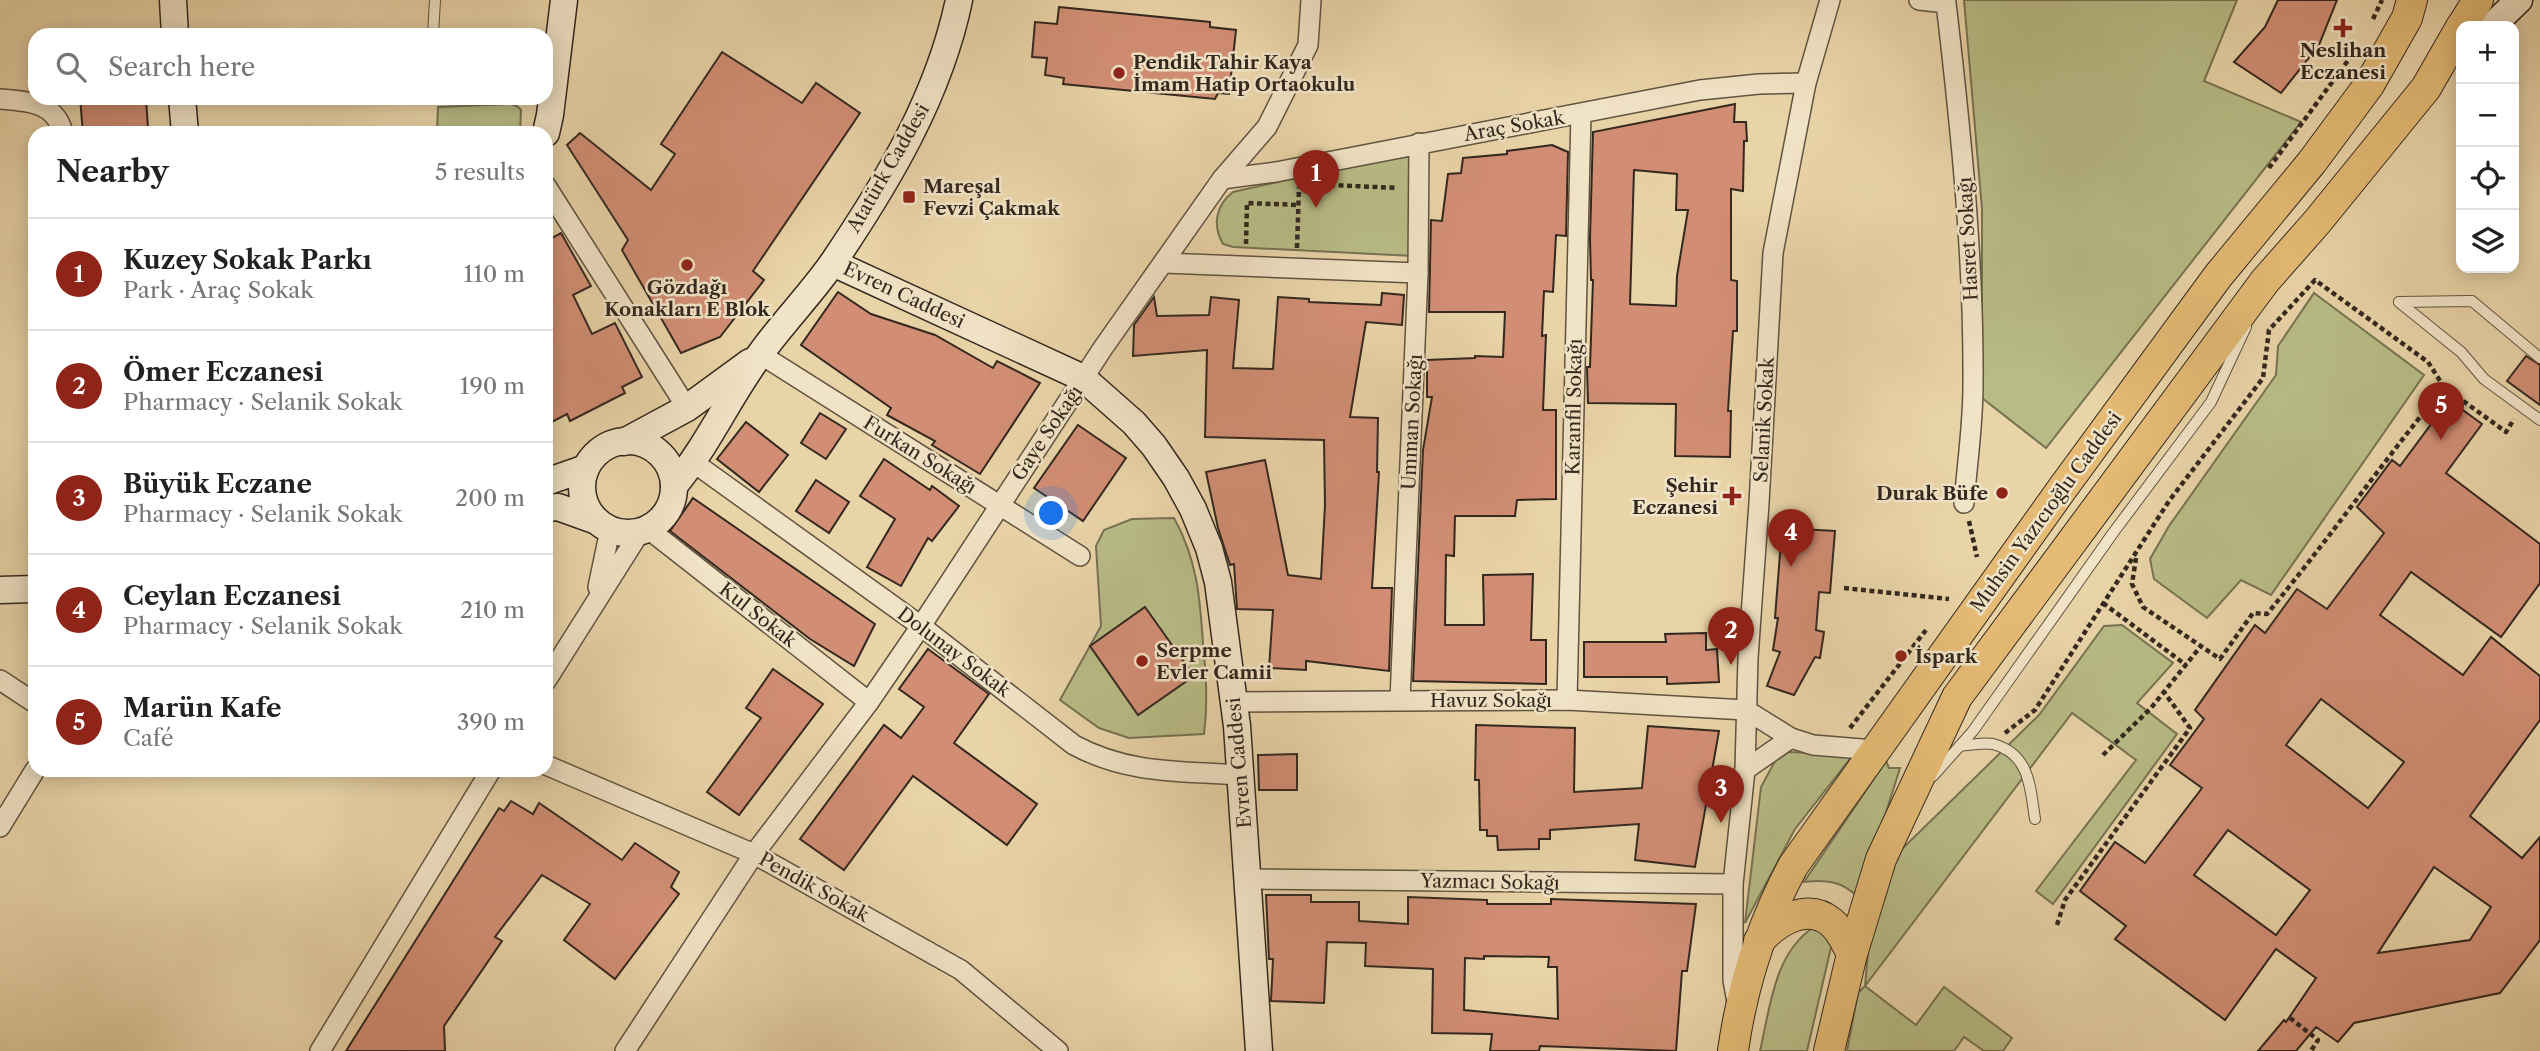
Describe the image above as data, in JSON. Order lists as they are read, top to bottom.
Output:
{
  "streets": {
    "main road": ["Muhsin Yazıcıoğlu Caddesi"],
    "street": [
      "Araç Sokak",
      "Atatürk Caddesi",
      "Hasret Sokağı",
      "Evren Caddesi",
      "Karanfil Sokağı",
      "Selanik Sokak",
      "Umman Sokağı",
      "Gaye Sokağı",
      "Furkan Sokağı",
      "Kul Sokak",
      "Dolunay Sokak",
      "Havuz Sokağı",
      "Yazmacı Sokağı",
      "Pendik Sokak"
    ]
  },
  "crossings": [
    ["Araç Sokak", "Karanfil Sokağı"],
    ["Araç Sokak", "Selanik Sokak"],
    ["Araç Sokak", "Umman Sokağı"],
    ["Araç Sokak", "Gaye Sokağı"],
    ["Atatürk Caddesi", "Evren Caddesi"],
    ["Atatürk Caddesi", "Furkan Sokağı"],
    ["Atatürk Caddesi", "Kul Sokak"],
    ["Atatürk Caddesi", "Dolunay Sokak"],
    ["Evren Caddesi", "Gaye Sokağı"],
    ["Evren Caddesi", "Dolunay Sokak"],
    ["Evren Caddesi", "Havuz Sokağı"],
    ["Evren Caddesi", "Yazmacı Sokağı"],
    ["Karanfil Sokağı", "Havuz Sokağı"],
    ["Selanik Sokak", "Muhsin Yazıcıoğlu Caddesi"],
    ["Selanik Sokak", "Havuz Sokağı"],
    ["Selanik Sokak", "Yazmacı Sokağı"],
    ["Umman Sokağı", "Havuz Sokağı"],
    ["Gaye Sokağı", "Furkan Sokağı"],
    ["Gaye Sokağı", "Kul Sokak"],
    ["Gaye Sokağı", "Dolunay Sokak"],
    ["Gaye Sokağı", "Pendik Sokak"]
  ],
  "places": {
    "health": ["Neslihan Eczanesi", "Şehir Eczanesi"],
    "other": [
      "Pendik Tahir Kaya İmam Hatip Ortaokulu",
      "Gözdağı Konakları E Blok",
      "Durak Büfe",
      "İspark",
      "Serpme Evler Camii"
    ],
    "transit": ["Mareşal Fevzi̇ Çakmak"]
  },
  "page": {
    "map_buttons": ["+", "−"],
    "search": "Search here",
    "heading": ["Nearby", "5 results"],
    "pins": [
      "1",
      "5",
      "4",
      "2",
      "3"
    ],
    "list": [
      {
        "mark": "1",
        "name": "Kuzey Sokak Parkı",
        "note": "Park · Araç Sokak",
        "value": "110 m"
      },
      {
        "mark": "2",
        "name": "Ömer Eczanesi",
        "note": "Pharmacy · Selanik Sokak",
        "value": "190 m"
      },
      {
        "mark": "3",
        "name": "Büyük Eczane",
        "note": "Pharmacy · Selanik Sokak",
        "value": "200 m"
      },
      {
        "mark": "4",
        "name": "Ceylan Eczanesi",
        "note": "Pharmacy · Selanik Sokak",
        "value": "210 m"
      },
      {
        "mark": "5",
        "name": "Marün Kafe",
        "note": "Café",
        "value": "390 m"
      }
    ]
  }
}
